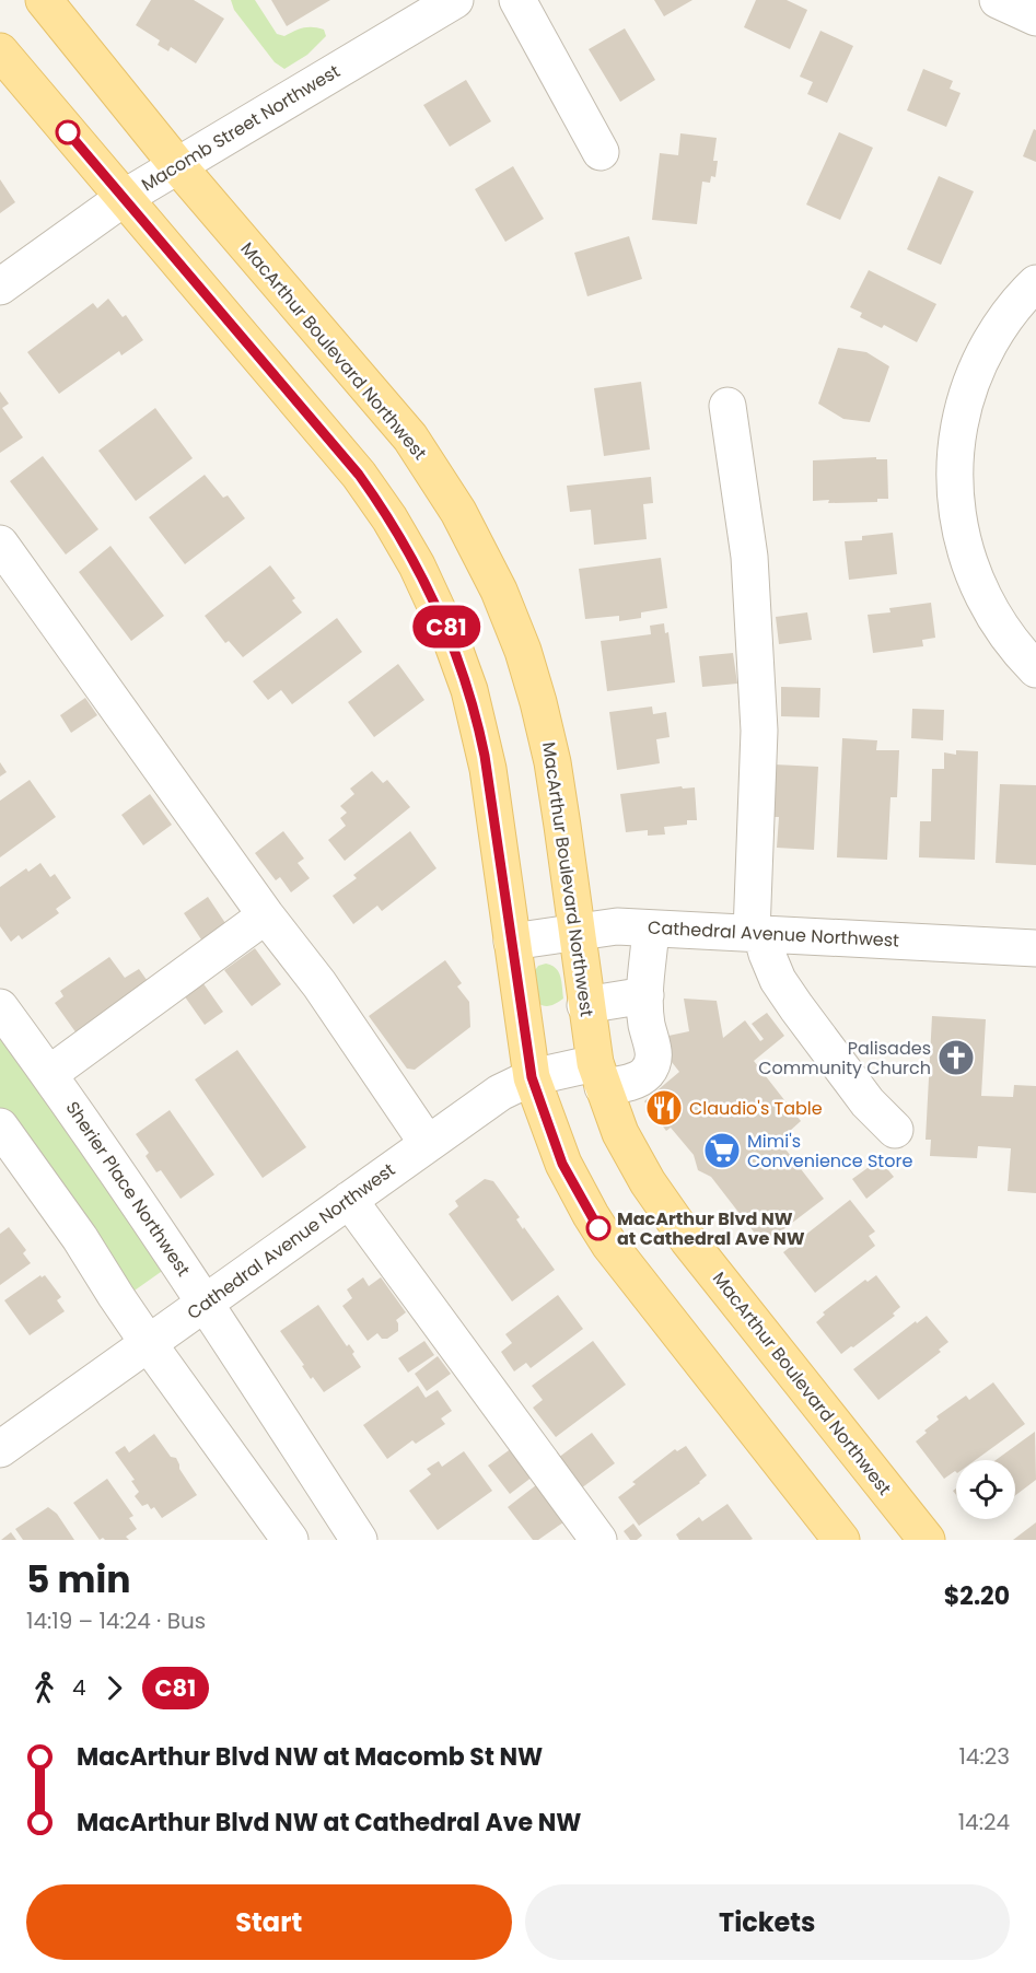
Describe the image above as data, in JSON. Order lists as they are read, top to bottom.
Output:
{
  "streets": {
    "main road": ["MacArthur Boulevard Northwest"],
    "street": ["Macomb Street Northwest", "Cathedral Avenue Northwest", "Sherier Place Northwest"]
  },
  "crossings": [
    ["Macomb Street Northwest", "MacArthur Boulevard Northwest"],
    ["MacArthur Boulevard Northwest", "Cathedral Avenue Northwest"],
    ["Cathedral Avenue Northwest", "Sherier Place Northwest"]
  ],
  "places": {
    "church": ["Palisades Community Church"],
    "restaurant": ["Claudio's Table"],
    "supermarket": ["Mimi's Convenience Store"],
    "other": ["MacArthur Blvd NW at Cathedral Ave NW"]
  },
  "lines": ["bus line C81"],
  "page": {
    "on_map": "C81",
    "heading": ["5 min", "14:19 – 14:24 · Bus", "$2.20"],
    "legs": ["4", "C81"],
    "list": [
      {
        "name": "MacArthur Blvd NW at Macomb St NW",
        "value": "14:23"
      },
      {
        "name": "MacArthur Blvd NW at Cathedral Ave NW",
        "value": "14:24"
      }
    ],
    "buttons": ["Start", "Tickets"]
  }
}
